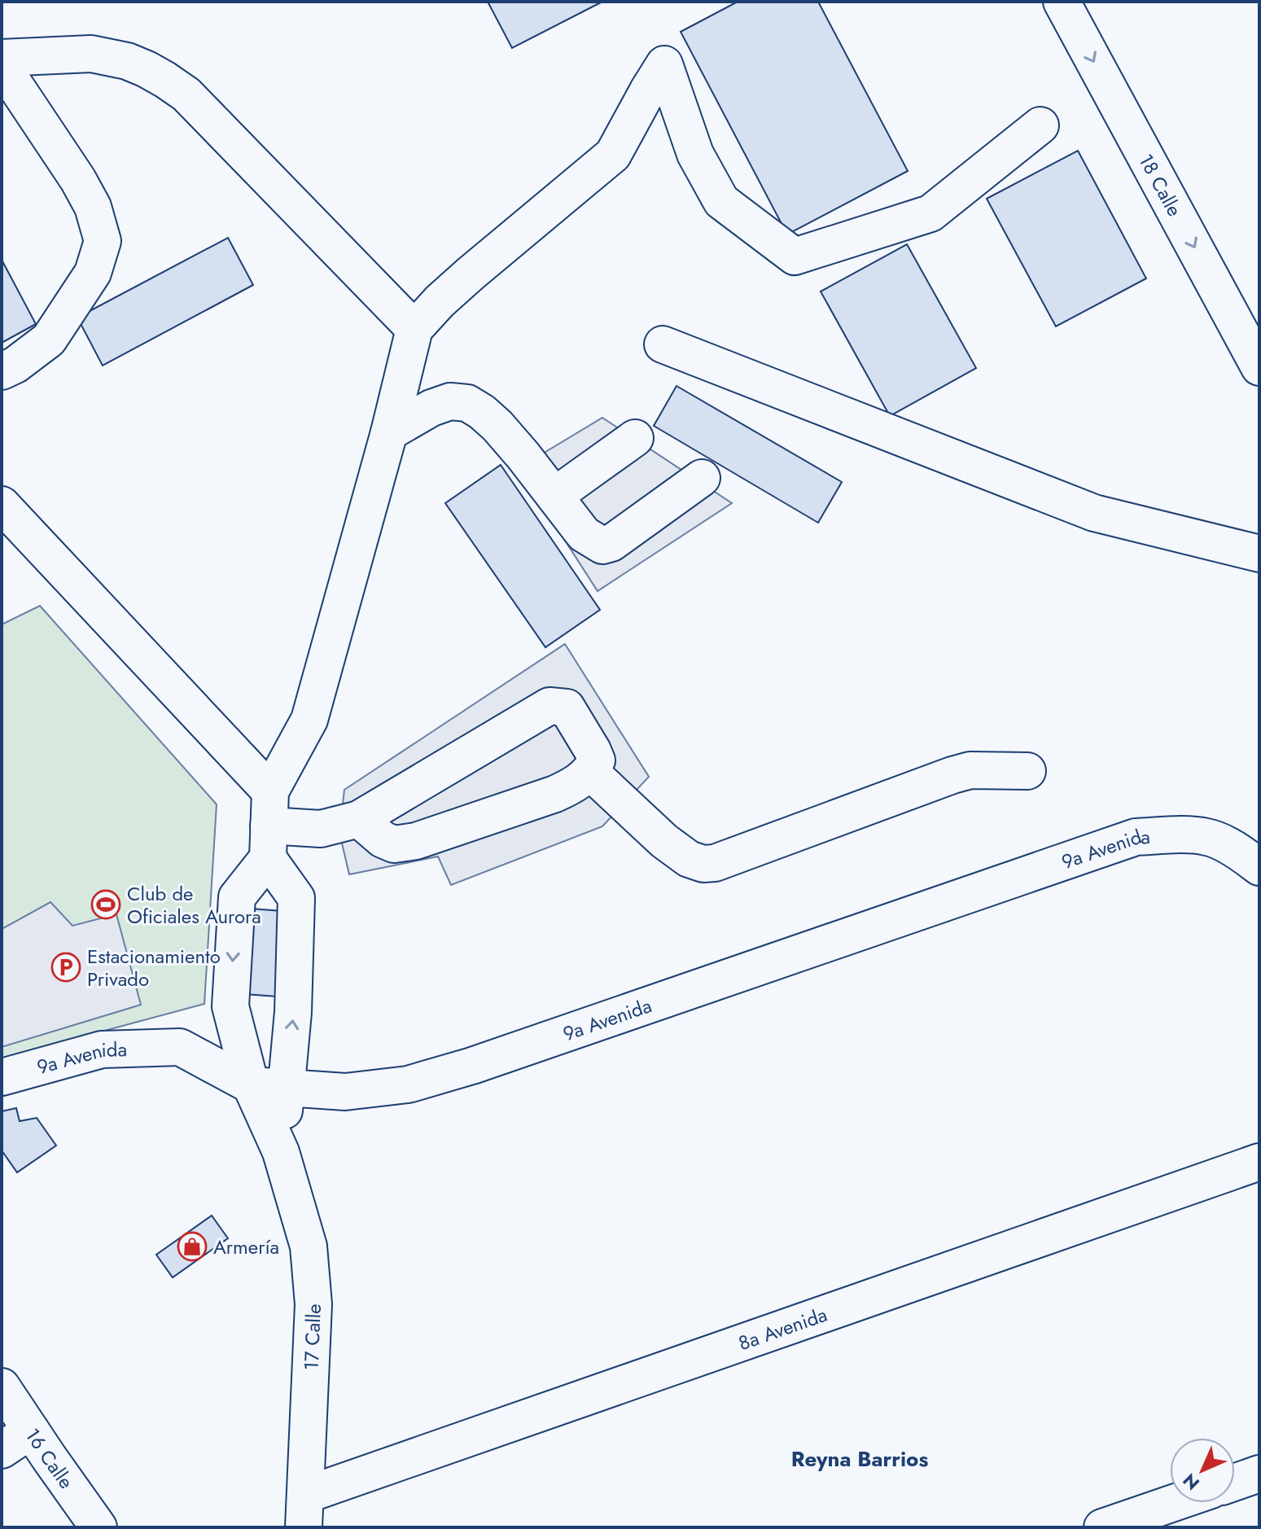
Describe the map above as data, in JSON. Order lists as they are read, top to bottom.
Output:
{
  "streets": {
    "street": [
      "18 Calle",
      "9a Avenida",
      "8a Avenida",
      "17 Calle",
      "16 Calle"
    ]
  },
  "crossings": [
    ["9a Avenida", "17 Calle"],
    ["8a Avenida", "17 Calle"]
  ],
  "one_way": ["18 Calle"],
  "districts": ["Reyna Barrios"],
  "places": {
    "sports": ["Club de Oficiales Aurora"],
    "parking": ["Estacionamiento Privado"],
    "shop": ["Armería"]
  },
  "north": "bottom left"
}
